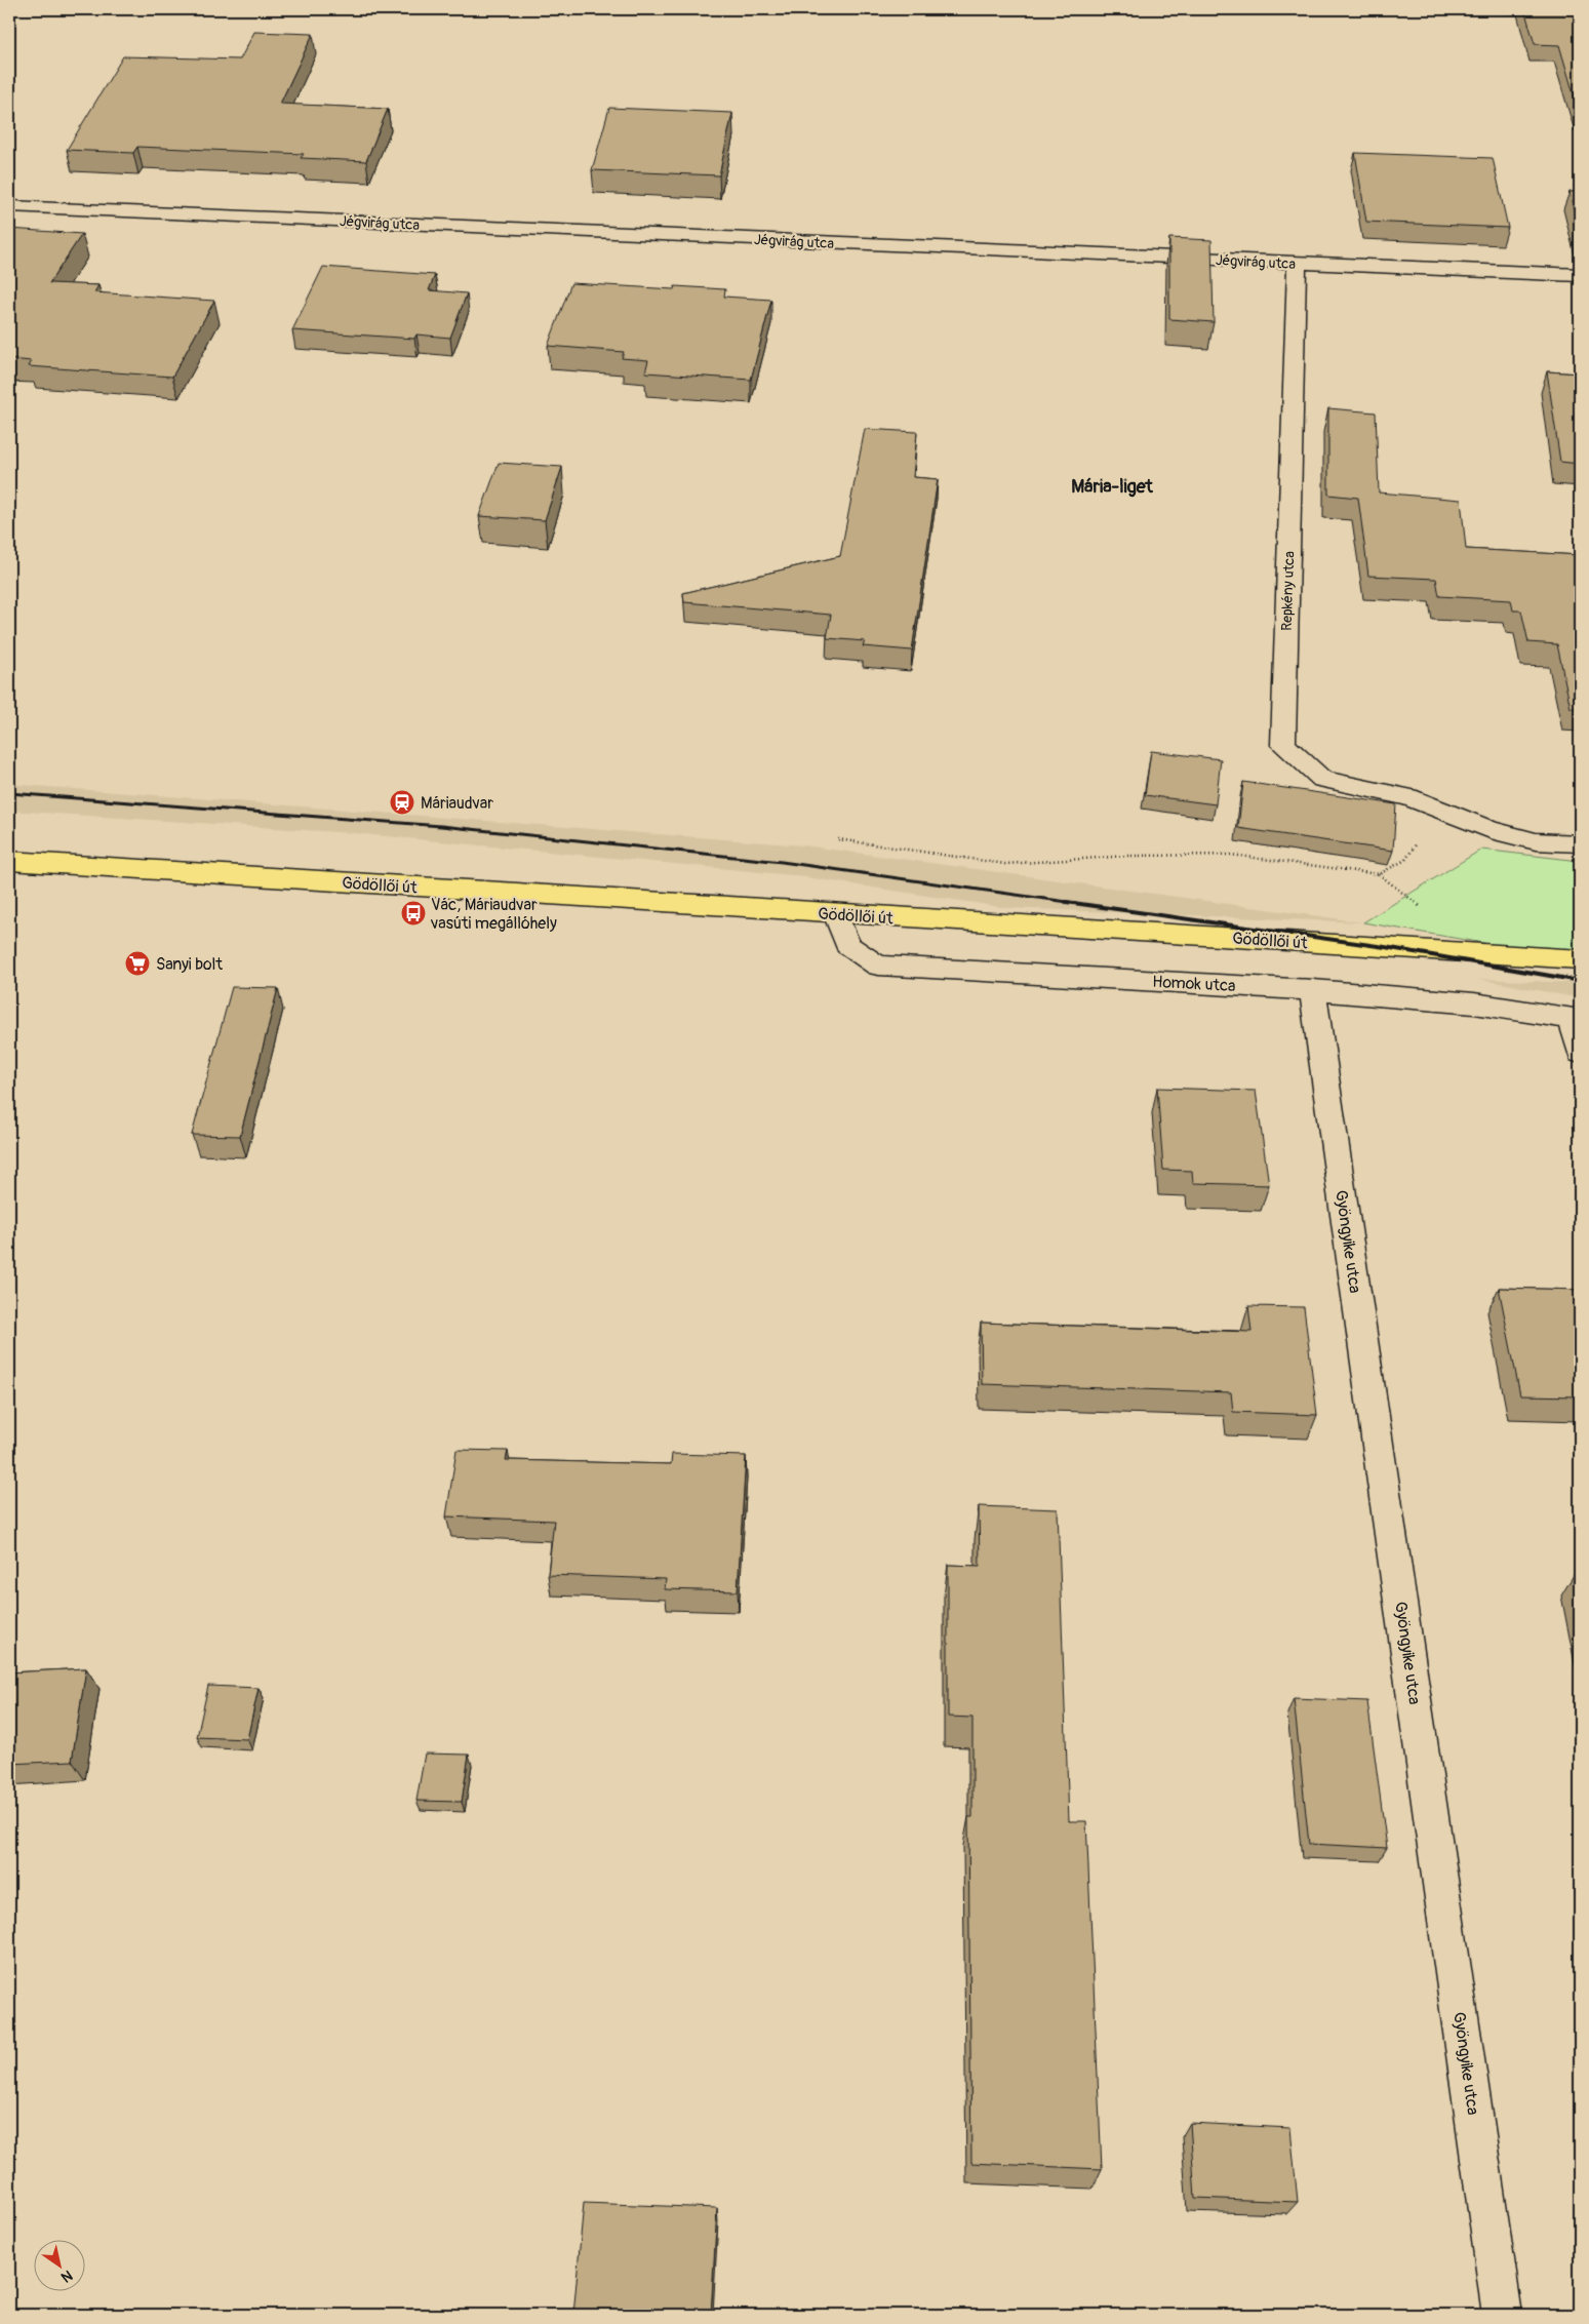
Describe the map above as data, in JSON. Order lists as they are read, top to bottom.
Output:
{
  "streets": {
    "main road": ["Gödöllői út"],
    "street": [
      "Jégvirág utca",
      "Repkény utca",
      "Homok utca",
      "Gyöngyike utca"
    ]
  },
  "crossings": [
    ["Jégvirág utca", "Repkény utca"],
    ["Gödöllői út", "Homok utca"],
    ["Homok utca", "Gyöngyike utca"]
  ],
  "districts": ["Mária-liget"],
  "places": {
    "station": ["Máriaudvar"],
    "bus stop": ["Vác, Máriaudvar vasúti megállóhely"],
    "supermarket": ["Sanyi bolt"]
  },
  "north": "bottom right"
}
